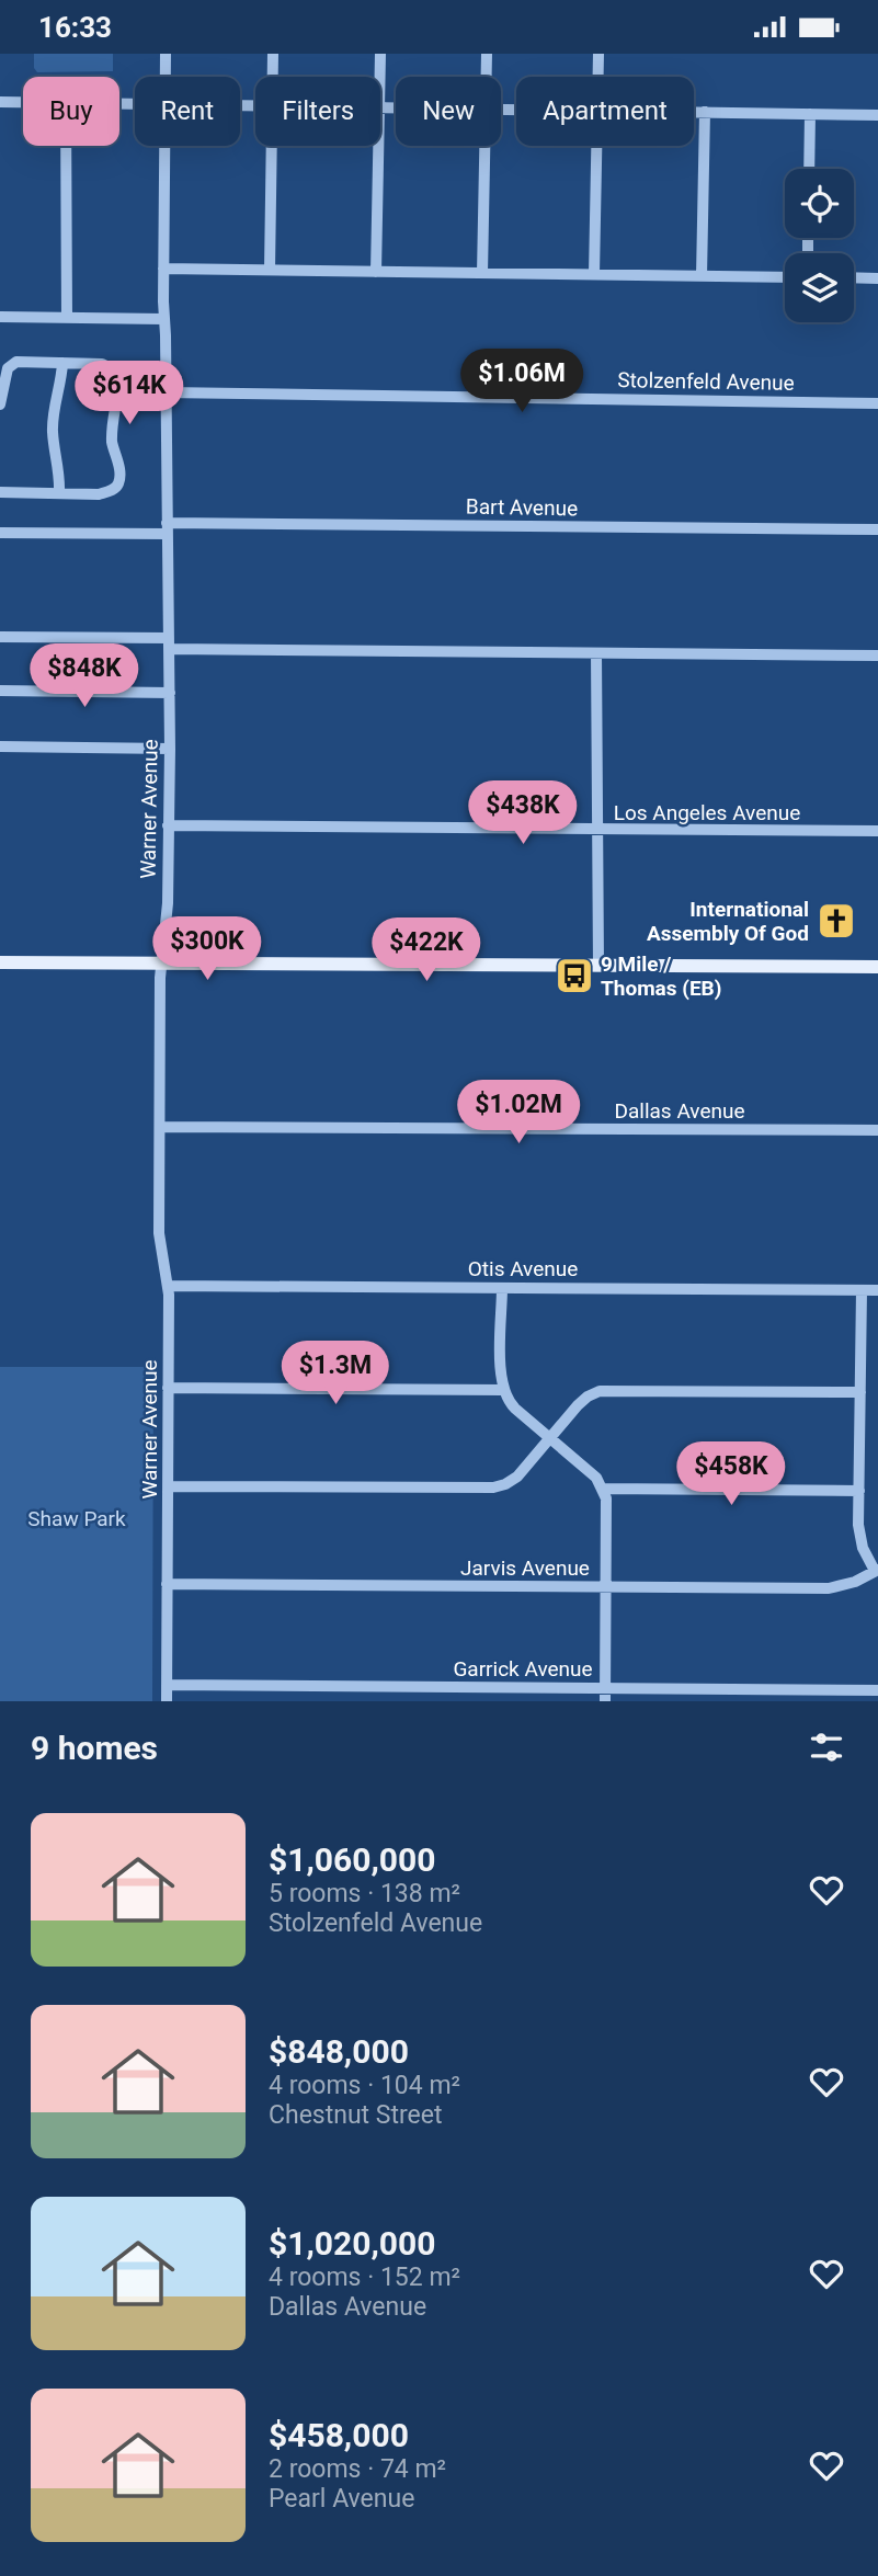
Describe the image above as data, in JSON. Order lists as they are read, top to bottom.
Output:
{
  "streets": {
    "street": [
      "Stolzenfeld Avenue",
      "Bart Avenue",
      "Warner Avenue",
      "Los Angeles Avenue",
      "Dallas Avenue",
      "Otis Avenue",
      "Jarvis Avenue",
      "Garrick Avenue"
    ]
  },
  "crossings": [
    ["Stolzenfeld Avenue", "Warner Avenue"],
    ["Bart Avenue", "Warner Avenue"],
    ["Warner Avenue", "Los Angeles Avenue"],
    ["Warner Avenue", "Dallas Avenue"],
    ["Warner Avenue", "Otis Avenue"],
    ["Warner Avenue", "Jarvis Avenue"],
    ["Warner Avenue", "Garrick Avenue"]
  ],
  "parks": ["Shaw Park"],
  "places": {
    "church": ["International Assembly Of God"],
    "bus stop": ["9 Mile / Thomas (EB)"]
  },
  "page": {
    "status": "16:33",
    "chip": [
      "Buy",
      "Rent",
      "Filters",
      "New",
      "Apartment"
    ],
    "price": [
      "$1.06M",
      "$614K",
      "$848K",
      "$438K",
      "$300K",
      "$422K",
      "$1.02M",
      "$1.3M",
      "$458K"
    ],
    "heading": "9 homes",
    "list": [
      {
        "name": "$1,060,000",
        "note": "5 rooms · 138 m² · Stolzenfeld Avenue"
      },
      {
        "name": "$848,000",
        "note": "4 rooms · 104 m² · Chestnut Street"
      },
      {
        "name": "$1,020,000",
        "note": "4 rooms · 152 m² · Dallas Avenue"
      },
      {
        "name": "$458,000",
        "note": "2 rooms · 74 m² · Pearl Avenue"
      }
    ]
  }
}
